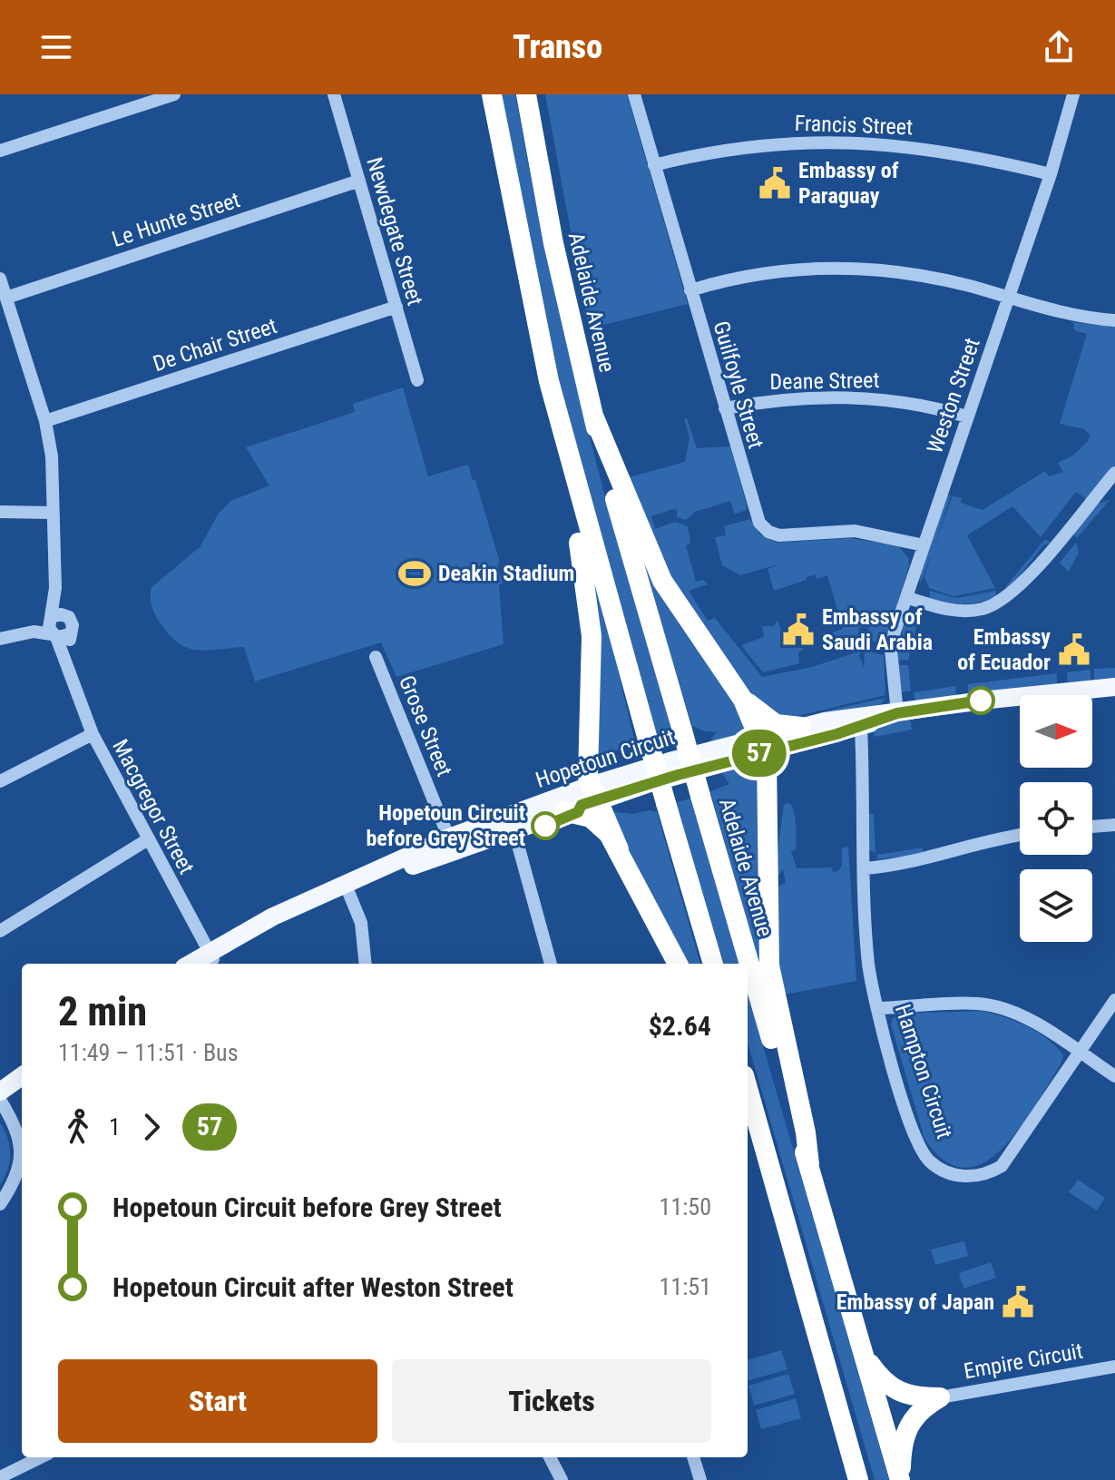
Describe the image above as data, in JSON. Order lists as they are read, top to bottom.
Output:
{
  "streets": {
    "highway": ["Adelaide Avenue"],
    "main road": ["Hopetoun Circuit"],
    "street": [
      "Francis Street",
      "Le Hunte Street",
      "Newdegate Street",
      "De Chair Street",
      "Deane Street",
      "Guilfoyle Street",
      "Weston Street",
      "Grose Street",
      "Macgregor Street",
      "Hampton Circuit",
      "Empire Circuit"
    ]
  },
  "crossings": [
    ["Francis Street", "Guilfoyle Street"],
    ["Francis Street", "Weston Street"],
    ["Le Hunte Street", "Newdegate Street"],
    ["Newdegate Street", "De Chair Street"],
    ["Deane Street", "Guilfoyle Street"],
    ["Deane Street", "Weston Street"],
    ["Guilfoyle Street", "Weston Street"],
    ["Weston Street", "Hopetoun Circuit"],
    ["Grose Street", "Hopetoun Circuit"],
    ["Hopetoun Circuit", "Macgregor Street"],
    ["Hopetoun Circuit", "Hampton Circuit"]
  ],
  "places": {
    "public building": [
      "Embassy of Paraguay",
      "Embassy of Saudi Arabia",
      "Embassy of Ecuador",
      "Embassy of Japan"
    ],
    "sports": ["Deakin Stadium"],
    "other": ["Hopetoun Circuit before Grey Street"]
  },
  "lines": ["bus line 57"],
  "north": "right",
  "page": {
    "header": "Transo",
    "on_map": "57",
    "heading": ["2 min", "11:49 – 11:51 · Bus", "$2.64"],
    "legs": ["1", "57"],
    "list": [
      {
        "name": "Hopetoun Circuit before Grey Street",
        "value": "11:50"
      },
      {
        "name": "Hopetoun Circuit after Weston Street",
        "value": "11:51"
      }
    ],
    "buttons": ["Start", "Tickets"]
  }
}
